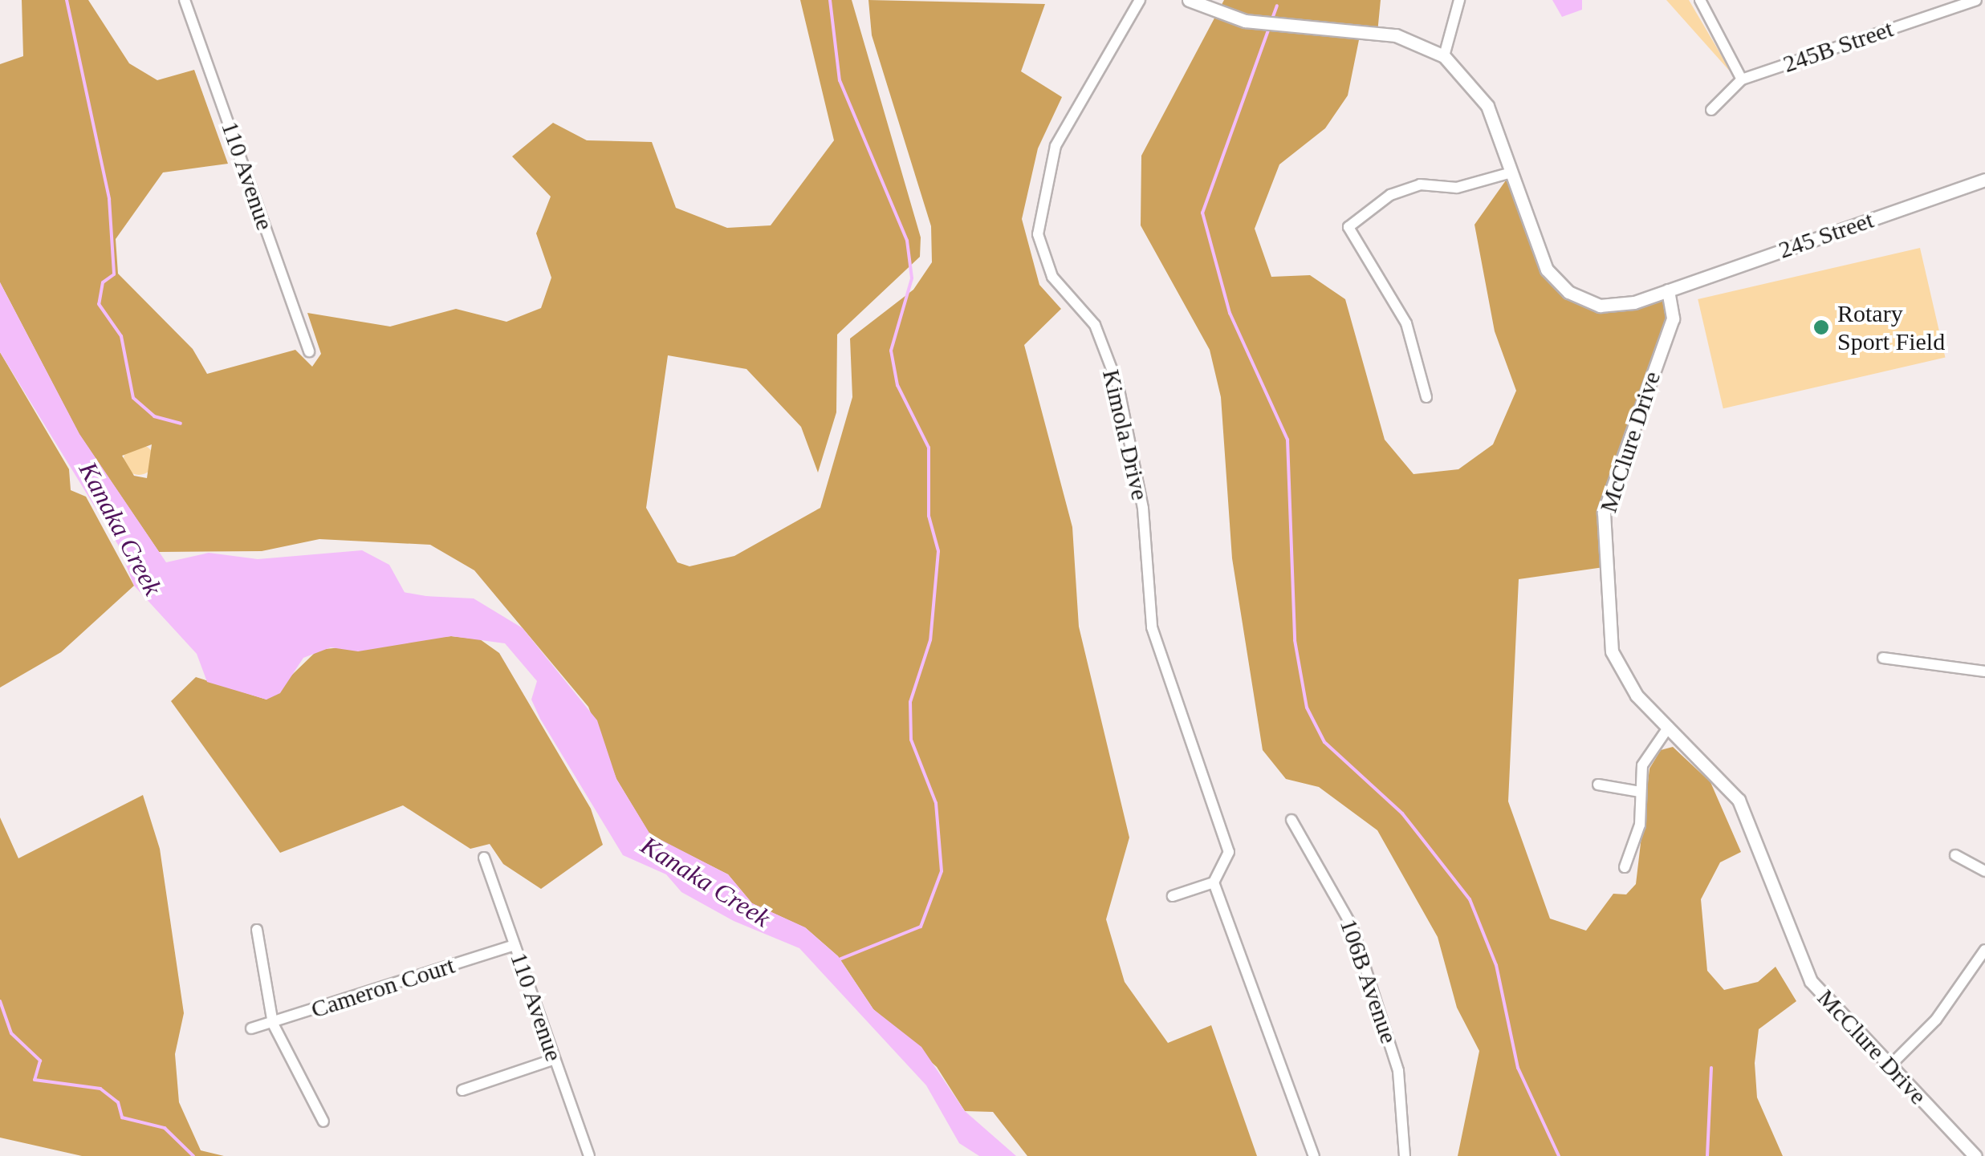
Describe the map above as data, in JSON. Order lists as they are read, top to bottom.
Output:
{
  "streets": {
    "street": [
      "245B Street",
      "110 Avenue",
      "245 Street",
      "Kimola Drive",
      "McClure Drive",
      "106B Avenue",
      "Cameron Court"
    ]
  },
  "crossings": [
    ["110 Avenue", "Cameron Court"],
    ["245 Street", "McClure Drive"]
  ],
  "water": ["Kanaka Creek"],
  "places": ["Rotary Sport Field"]
}
